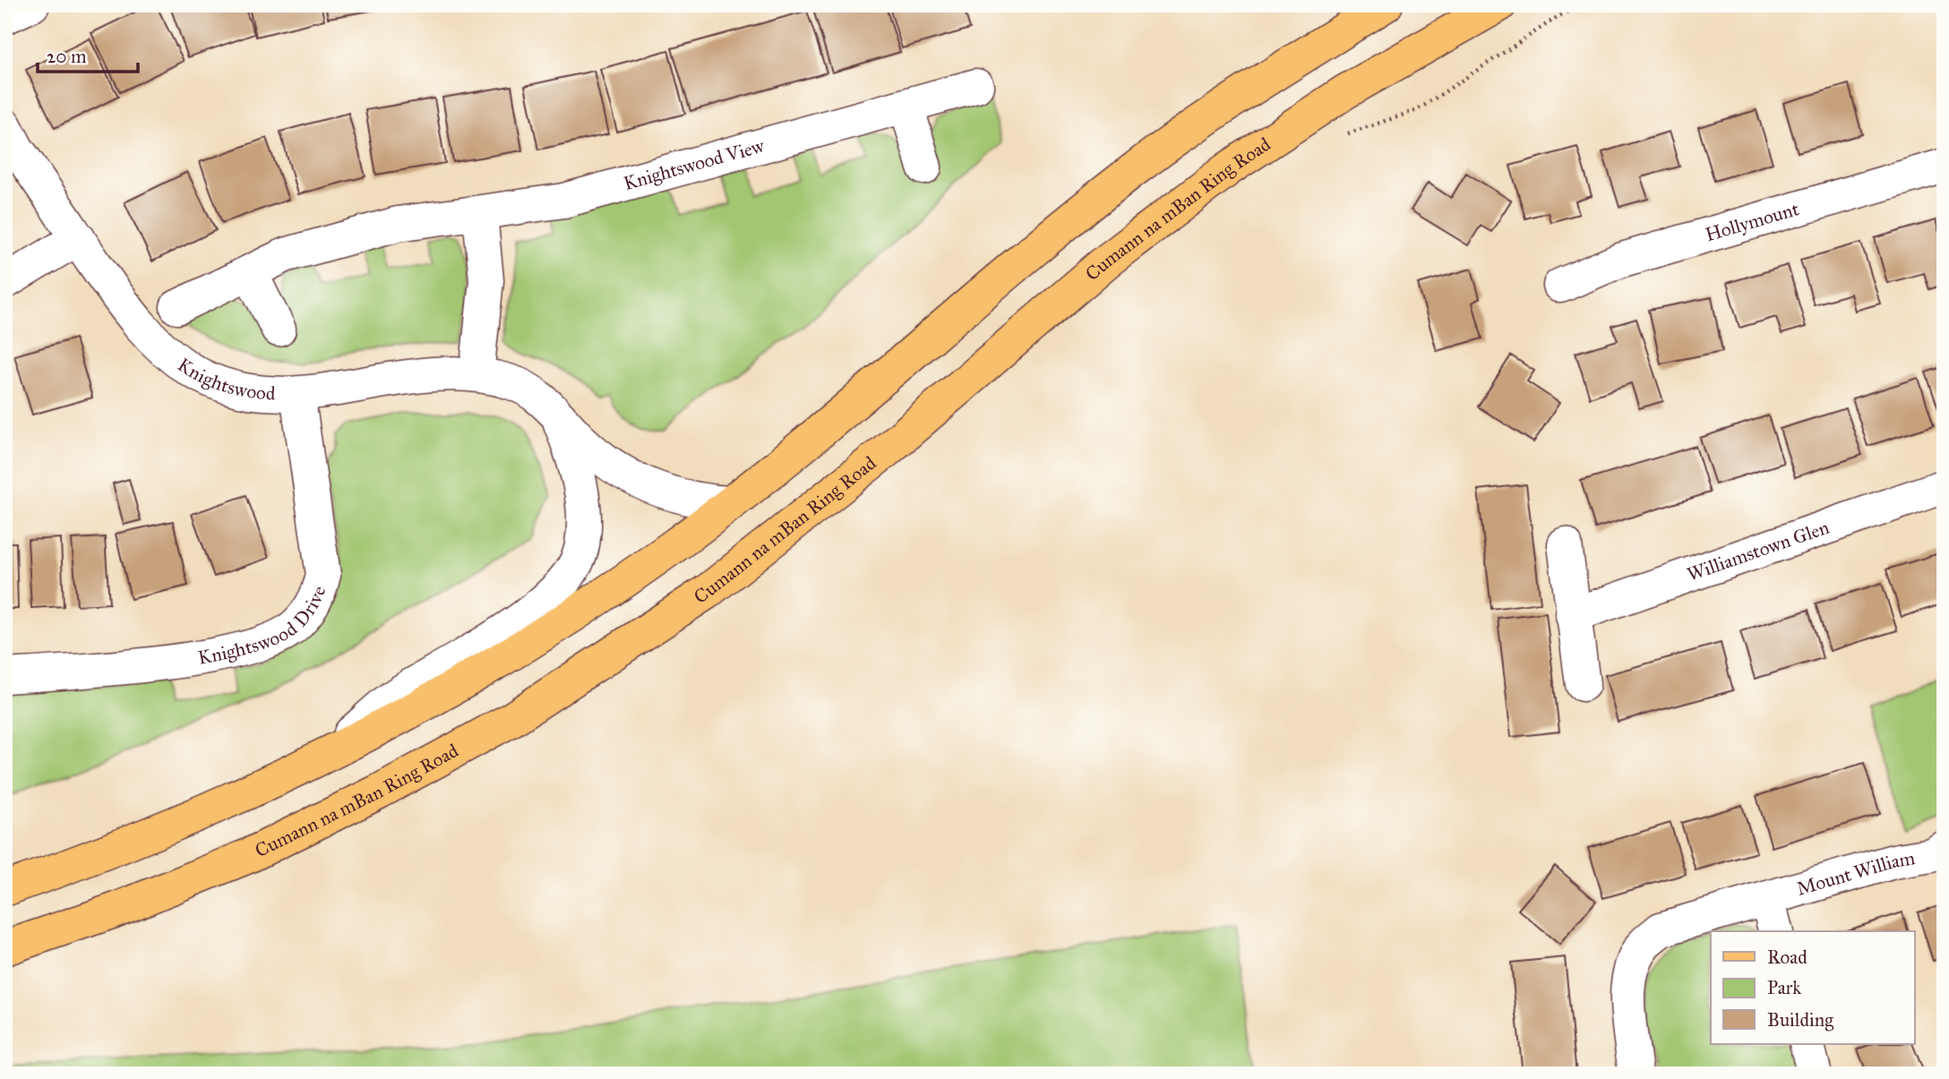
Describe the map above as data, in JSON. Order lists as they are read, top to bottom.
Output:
{
  "streets": {
    "main road": ["Cumann na mBan Ring Road"],
    "street": [
      "Knightswood View",
      "Hollymount",
      "Knightswood",
      "Williamstown Glen",
      "Knightswood Drive",
      "Mount William"
    ]
  },
  "crossings": [
    ["Knightswood", "Knightswood Drive"]
  ],
  "legend": ["Road", "Park", "Building"],
  "scale_bar": "20 m"
}
